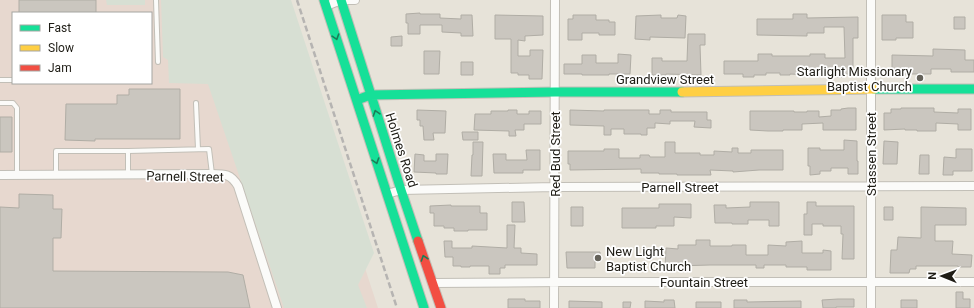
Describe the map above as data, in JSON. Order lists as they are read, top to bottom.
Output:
{
  "streets": {
    "main road": ["Grandview Street", "Holmes Road"],
    "street": [
      "Red Bud Street",
      "Stassen Street",
      "Parnell Street",
      "Fountain Street"
    ]
  },
  "crossings": [
    ["Grandview Street", "Holmes Road"],
    ["Grandview Street", "Red Bud Street"],
    ["Grandview Street", "Stassen Street"],
    ["Holmes Road", "Parnell Street"],
    ["Holmes Road", "Fountain Street"],
    ["Red Bud Street", "Parnell Street"],
    ["Red Bud Street", "Fountain Street"],
    ["Stassen Street", "Parnell Street"],
    ["Stassen Street", "Fountain Street"]
  ],
  "places": ["Starlight Missionary Baptist Church", "New Light Baptist Church"],
  "legend": ["Fast", "Slow", "Jam"],
  "north": "left"
}
